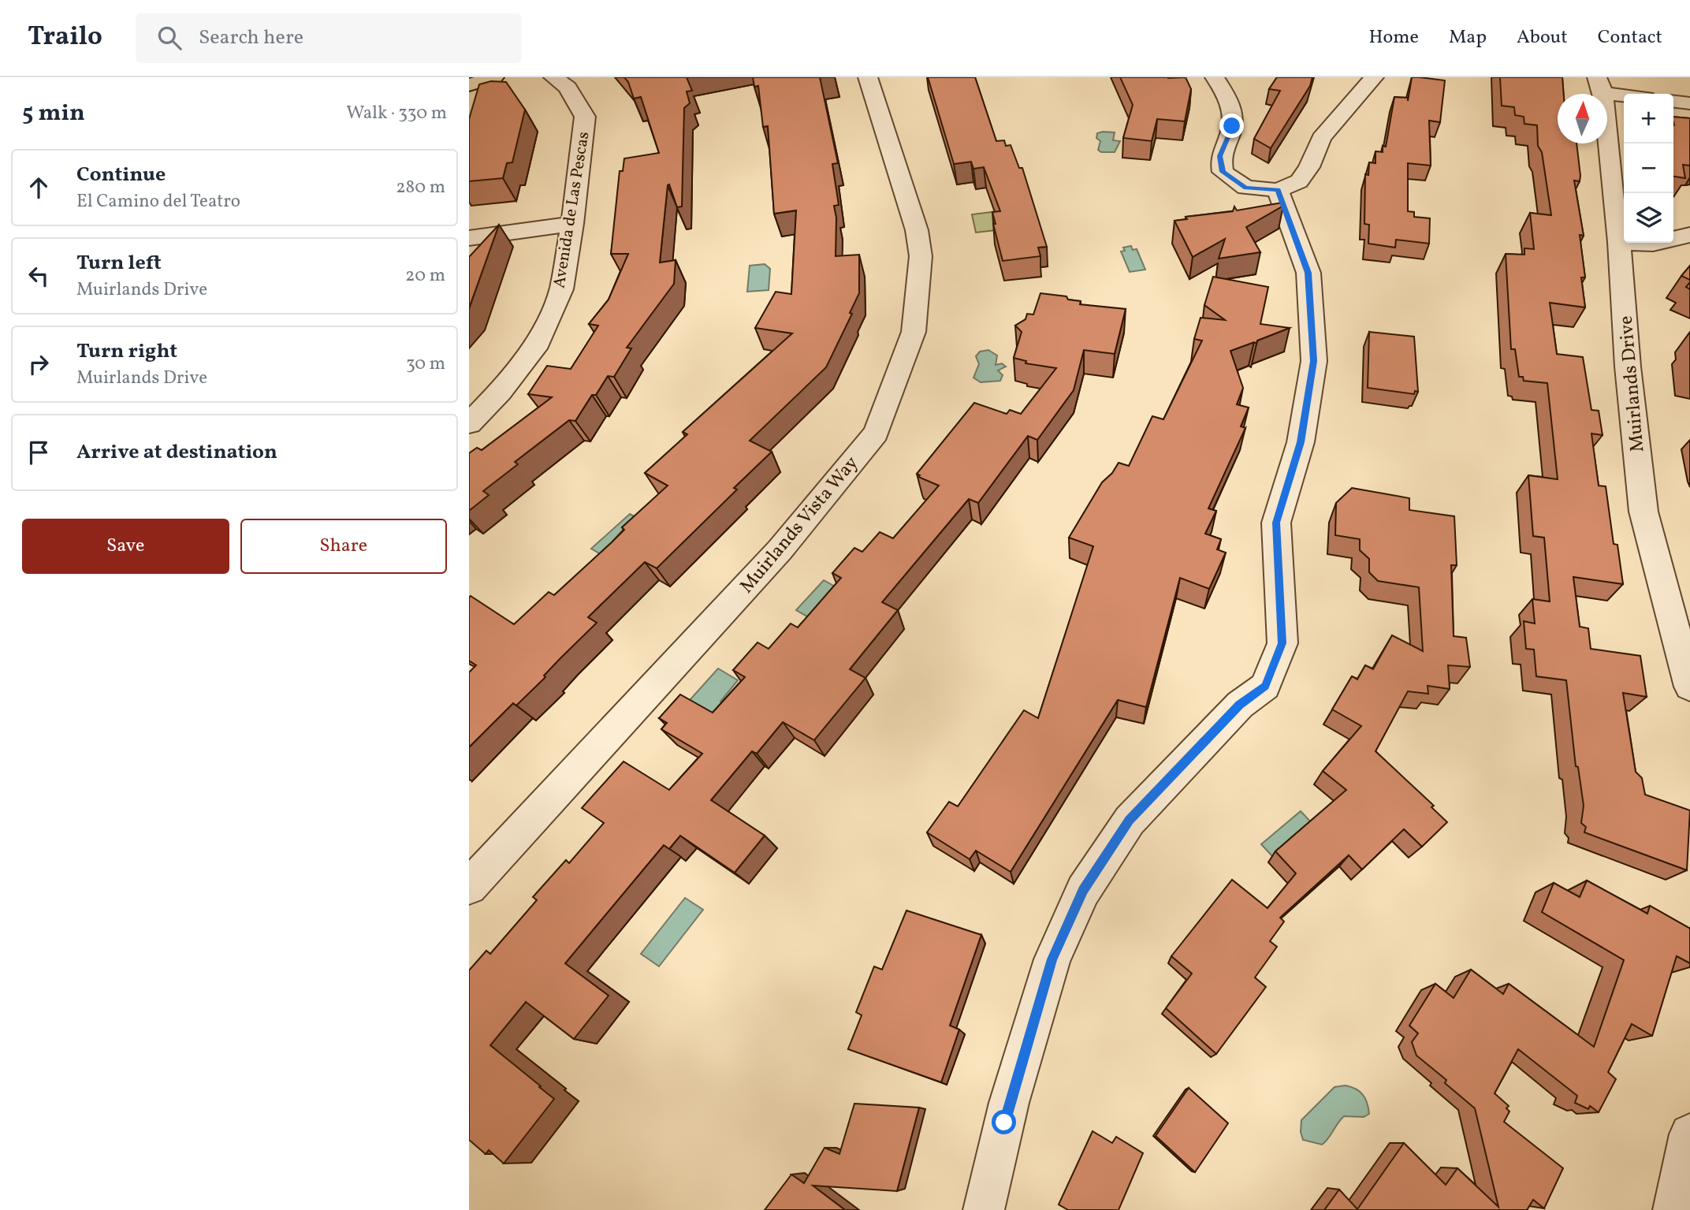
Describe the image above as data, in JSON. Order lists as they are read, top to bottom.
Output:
{
  "streets": {
    "street": ["Avenida de Las Pescas", "Muirlands Drive", "Muirlands Vista Way"]
  },
  "north": "top",
  "page": {
    "header": "Trailo",
    "search": "Search here",
    "nav": [
      "Home",
      "Map",
      "About",
      "Contact"
    ],
    "heading": ["5 min", "Walk · 330 m"],
    "map_buttons": ["+", "−"],
    "list": [
      ["Continue", "El Camino del Teatro", "280 m"],
      ["Turn left", "Muirlands Drive", "20 m"],
      ["Turn right", "Muirlands Drive", "30 m"],
      "Arrive at destination"
    ],
    "buttons": ["Save", "Share"]
  }
}
